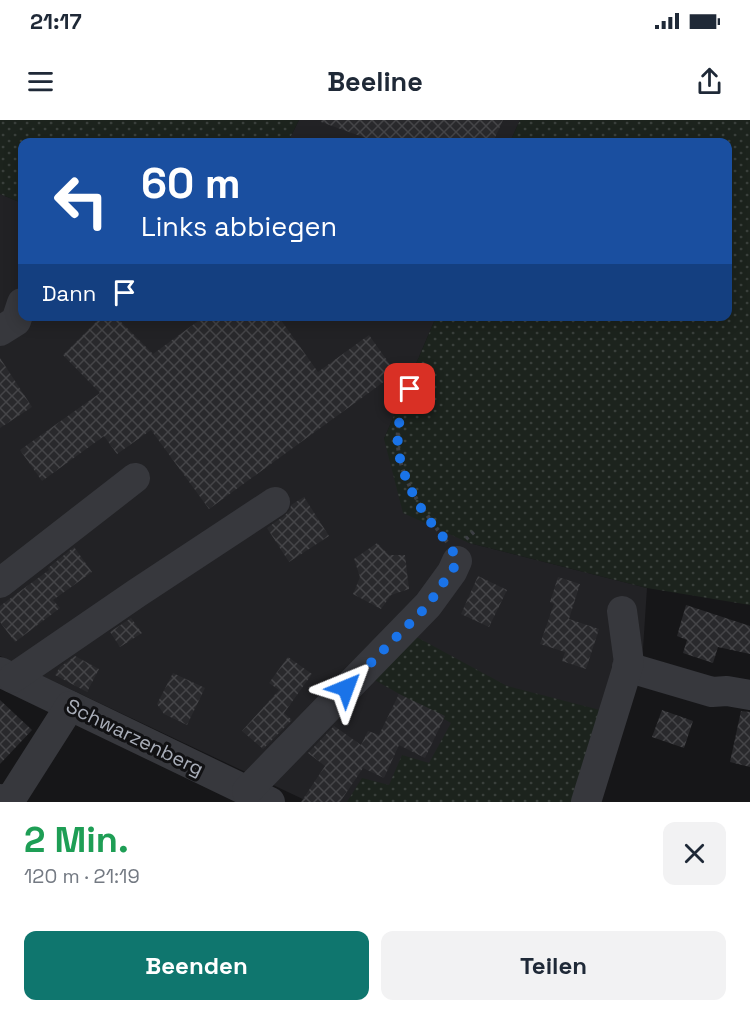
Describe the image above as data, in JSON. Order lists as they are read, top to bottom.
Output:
{
  "streets": {
    "street": ["Schwarzenberg"]
  },
  "page": {
    "status": "21:17",
    "header": "Beeline",
    "turn": ["60 m", "Links abbiegen"],
    "then": "Dann",
    "heading": ["2 Min.", "120 m · 21:19"],
    "buttons": ["Beenden", "Teilen"]
  }
}
